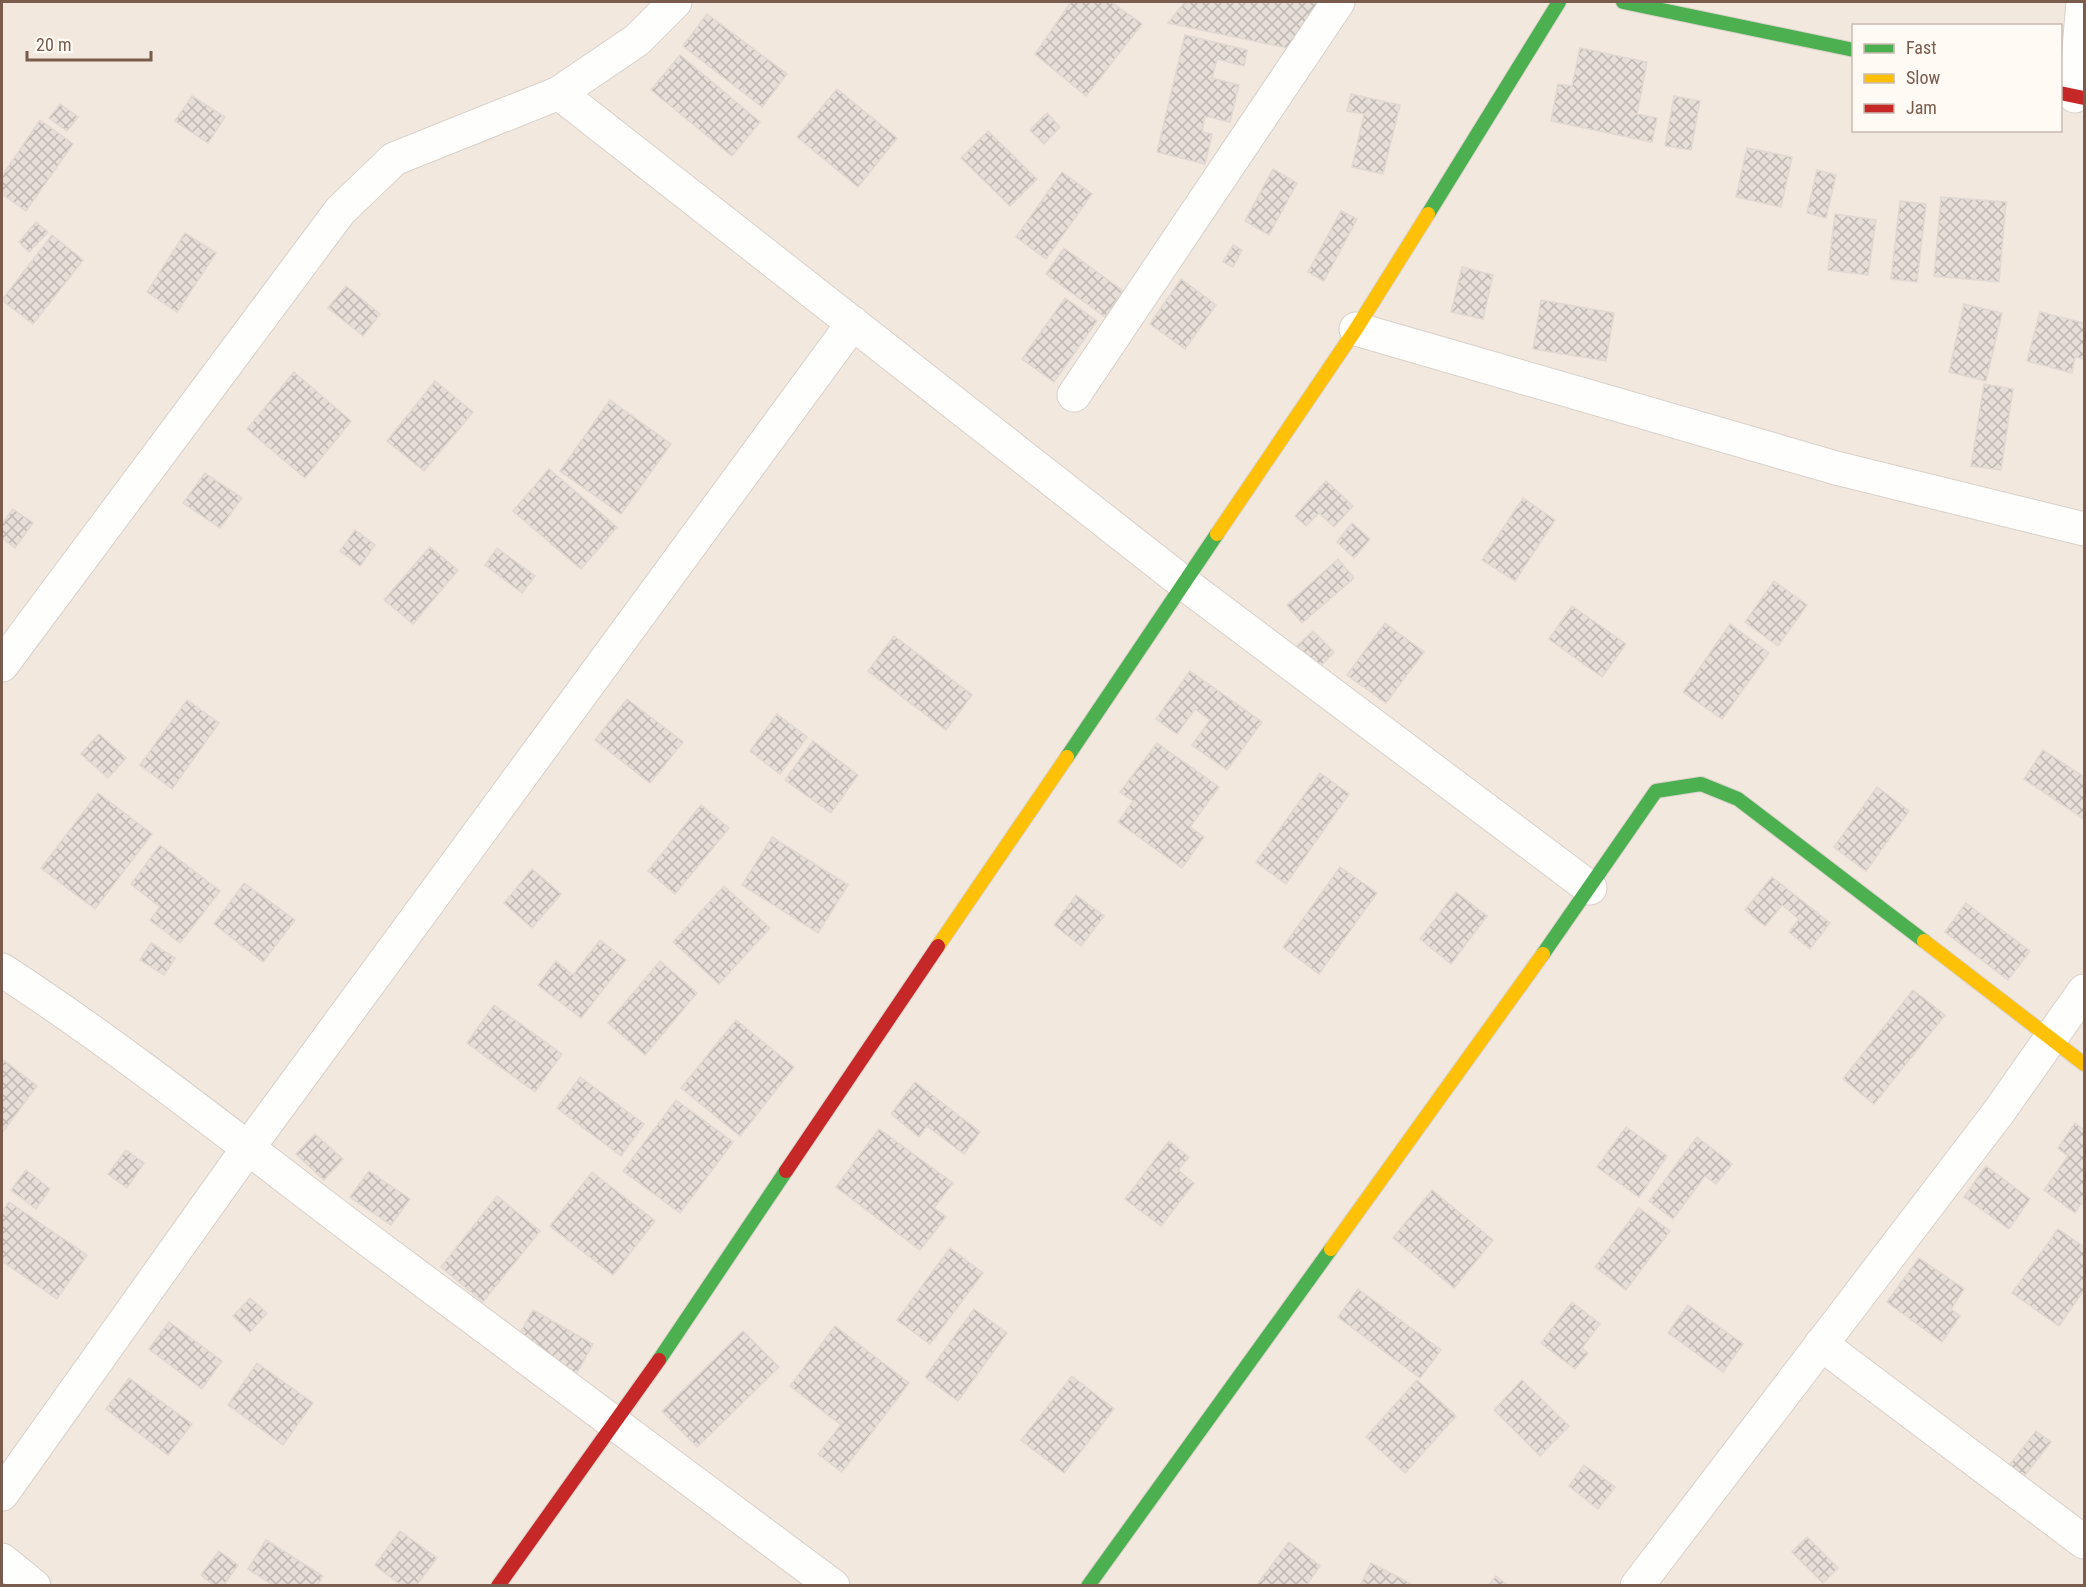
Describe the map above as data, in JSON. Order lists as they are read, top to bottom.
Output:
{
  "legend": ["Fast", "Slow", "Jam"],
  "scale_bar": "20 m"
}
